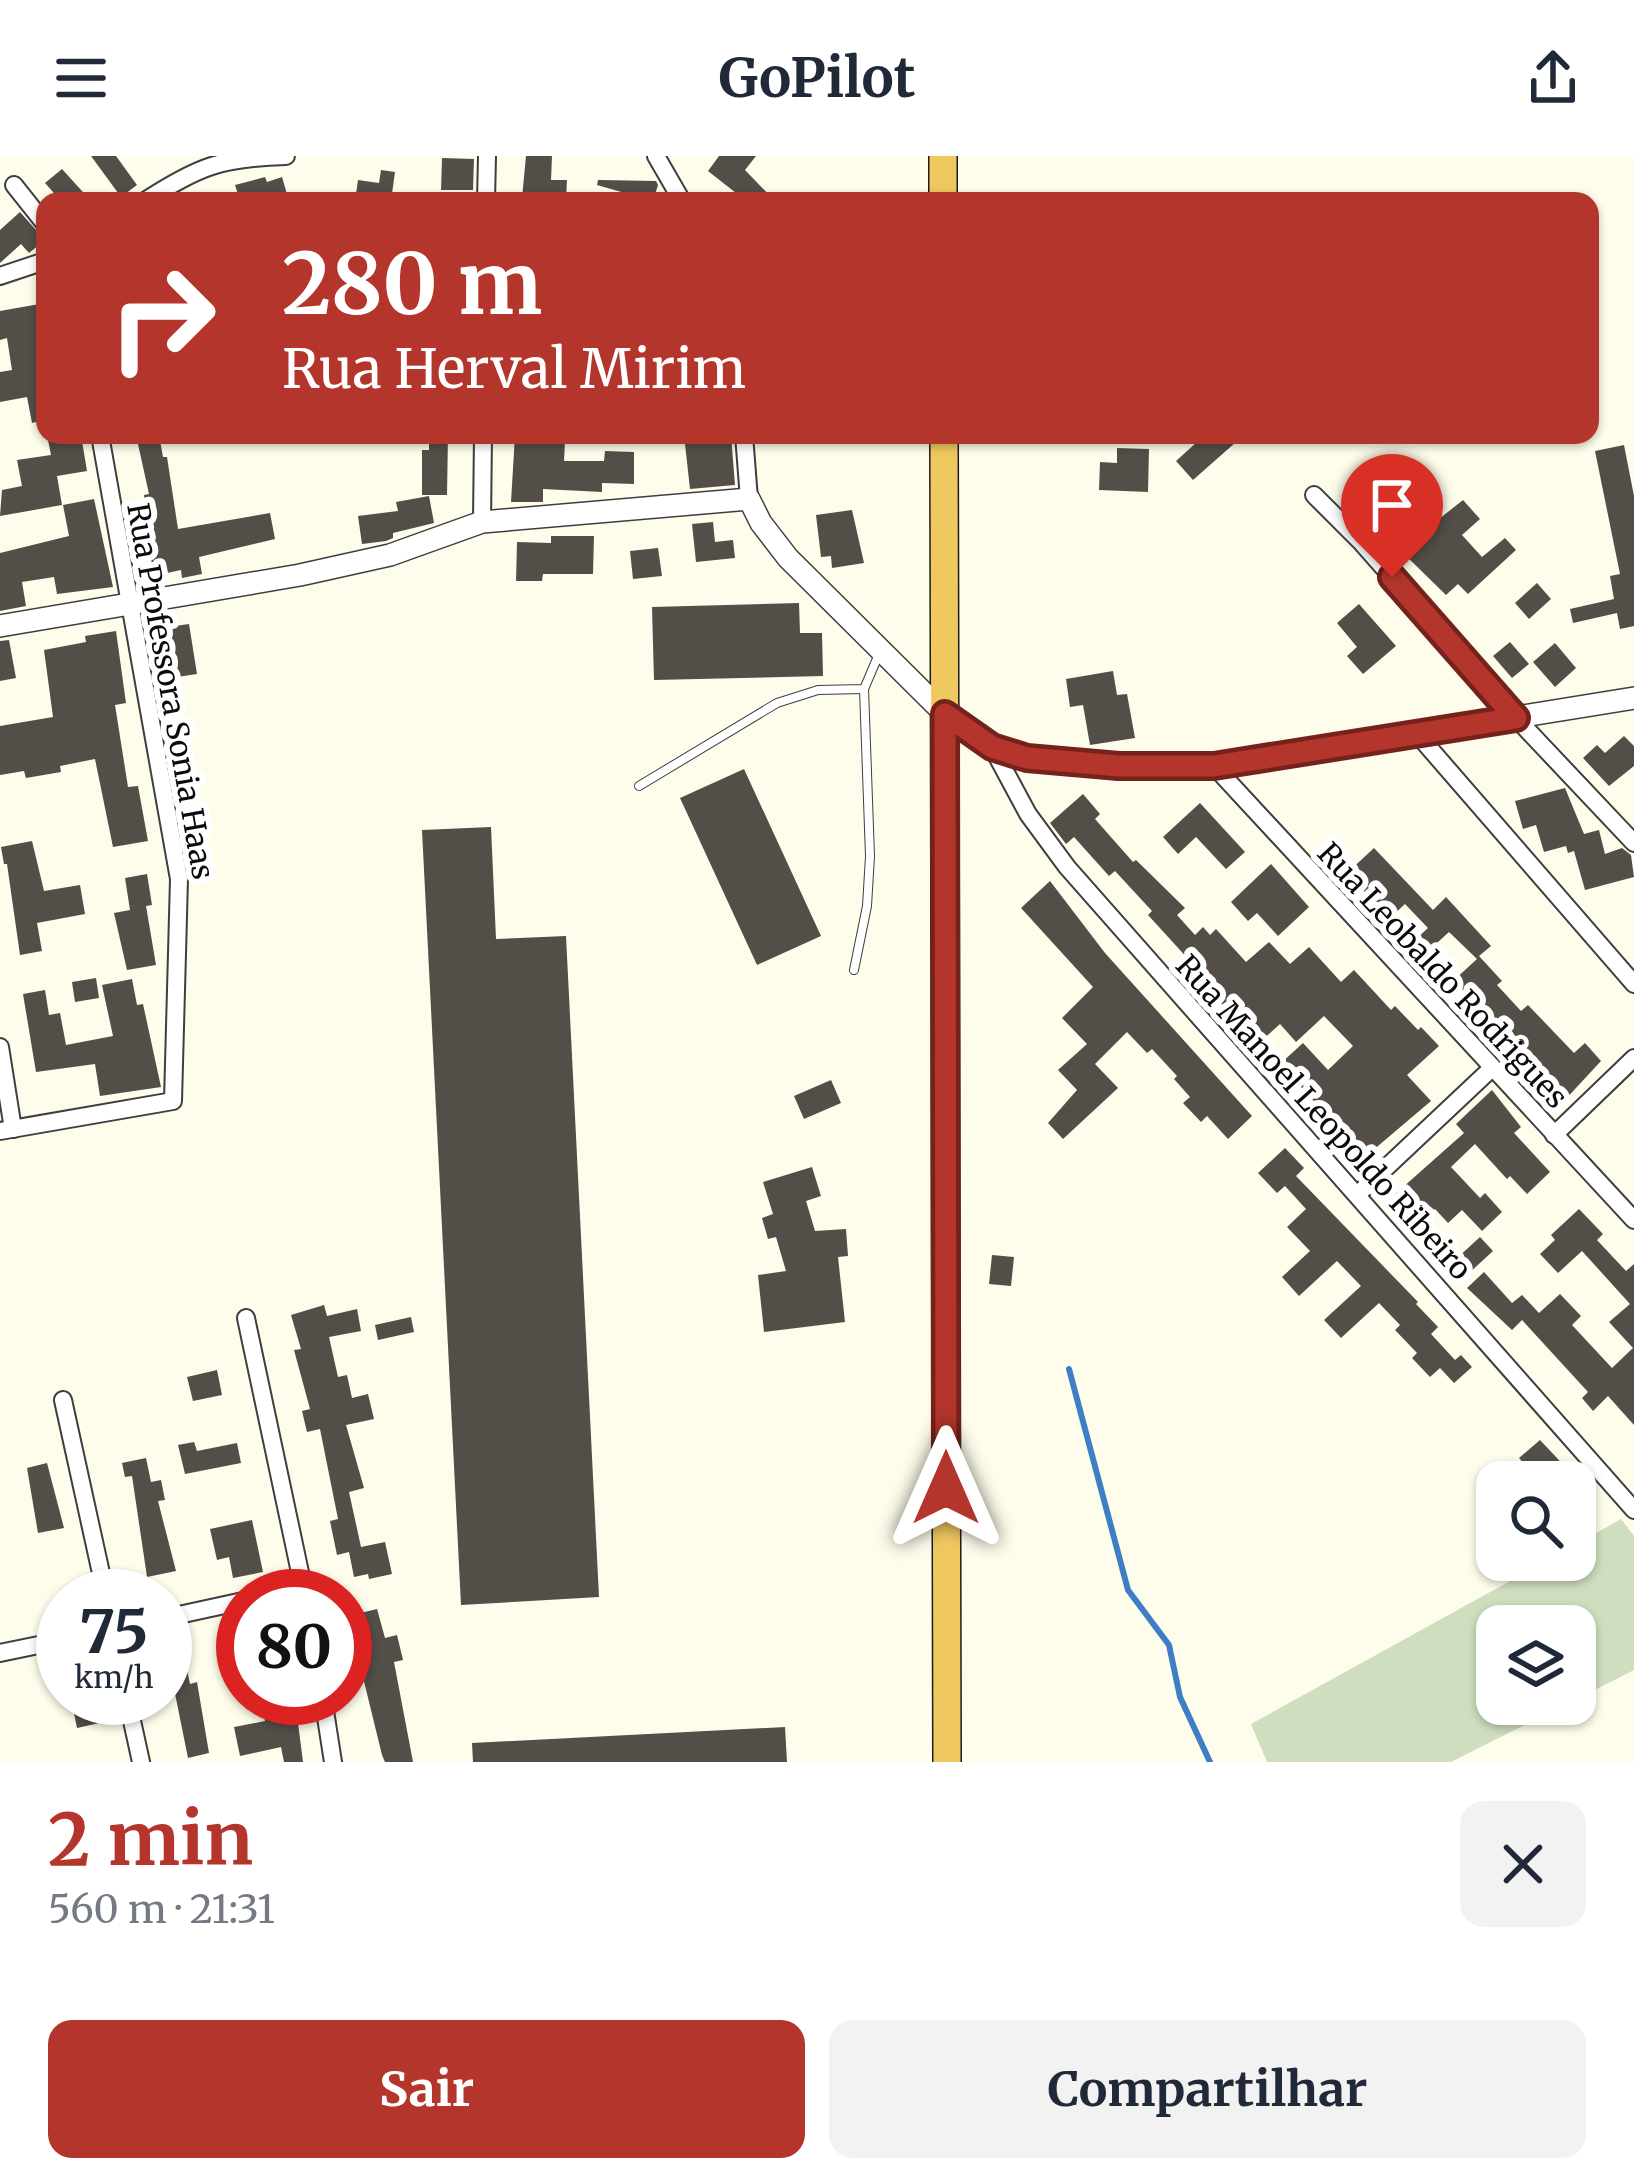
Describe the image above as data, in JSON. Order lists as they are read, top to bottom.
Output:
{
  "streets": {
    "street": ["Rua Professora Sonia Haas", "Rua Leobaldo Rodrigues", "Rua Manoel Leopoldo Ribeiro"]
  },
  "page": {
    "header": "GoPilot",
    "turn": ["280 m", "Rua Herval Mirim"],
    "speed": "75 km/h",
    "limit": "80",
    "heading": ["2 min", "560 m · 21:31"],
    "buttons": ["Sair", "Compartilhar"]
  }
}
